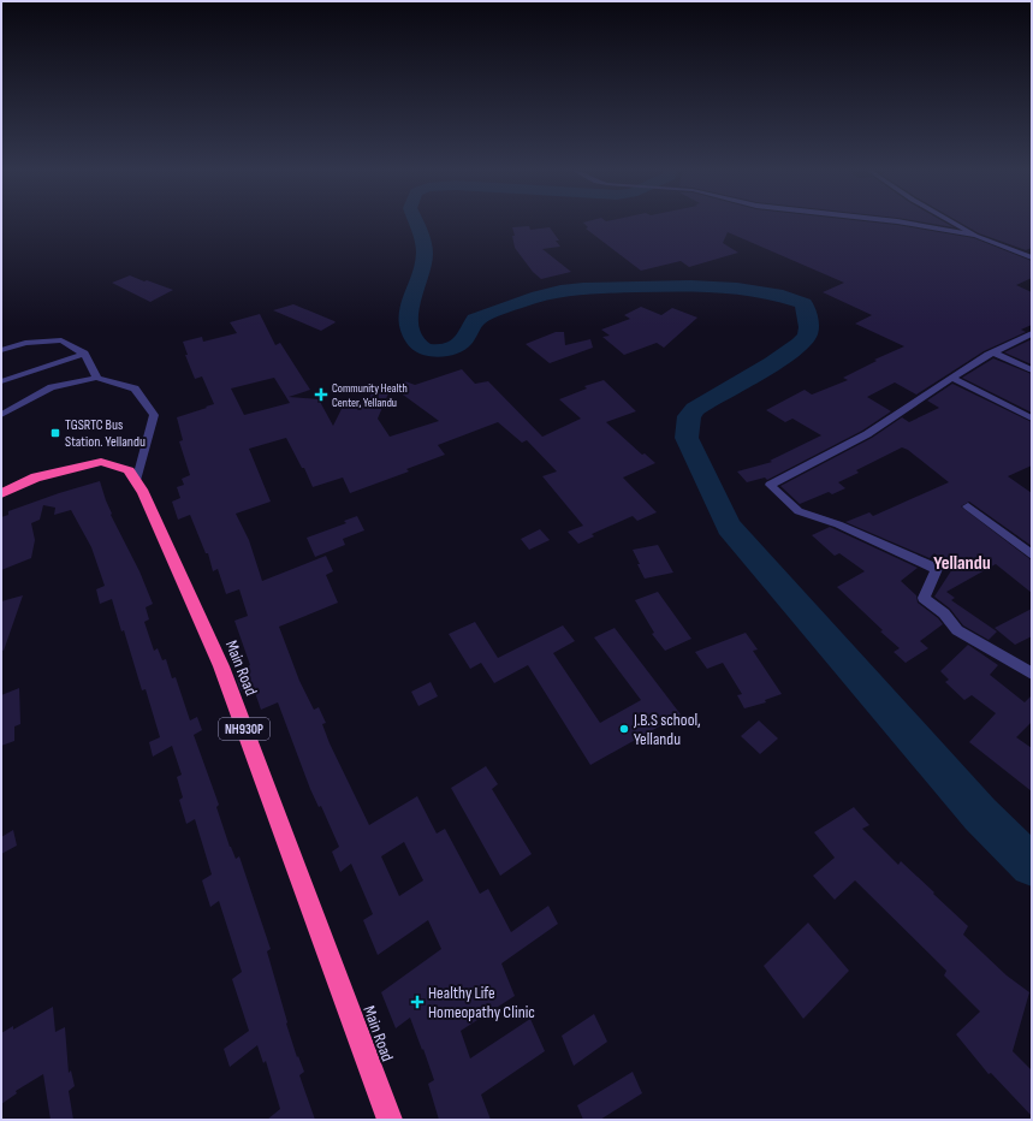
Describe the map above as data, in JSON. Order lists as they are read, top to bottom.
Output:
{
  "streets": {
    "highway": ["Main Road", "NH930P"]
  },
  "districts": ["Yellandu"],
  "places": {
    "health": ["Community Health Center, Yellandu", "Healthy Life Homeopathy Clinic"],
    "transit": ["TGSRTC Bus Station. Yellandu"],
    "other": ["J.B.S school, Yellandu"]
  }
}
